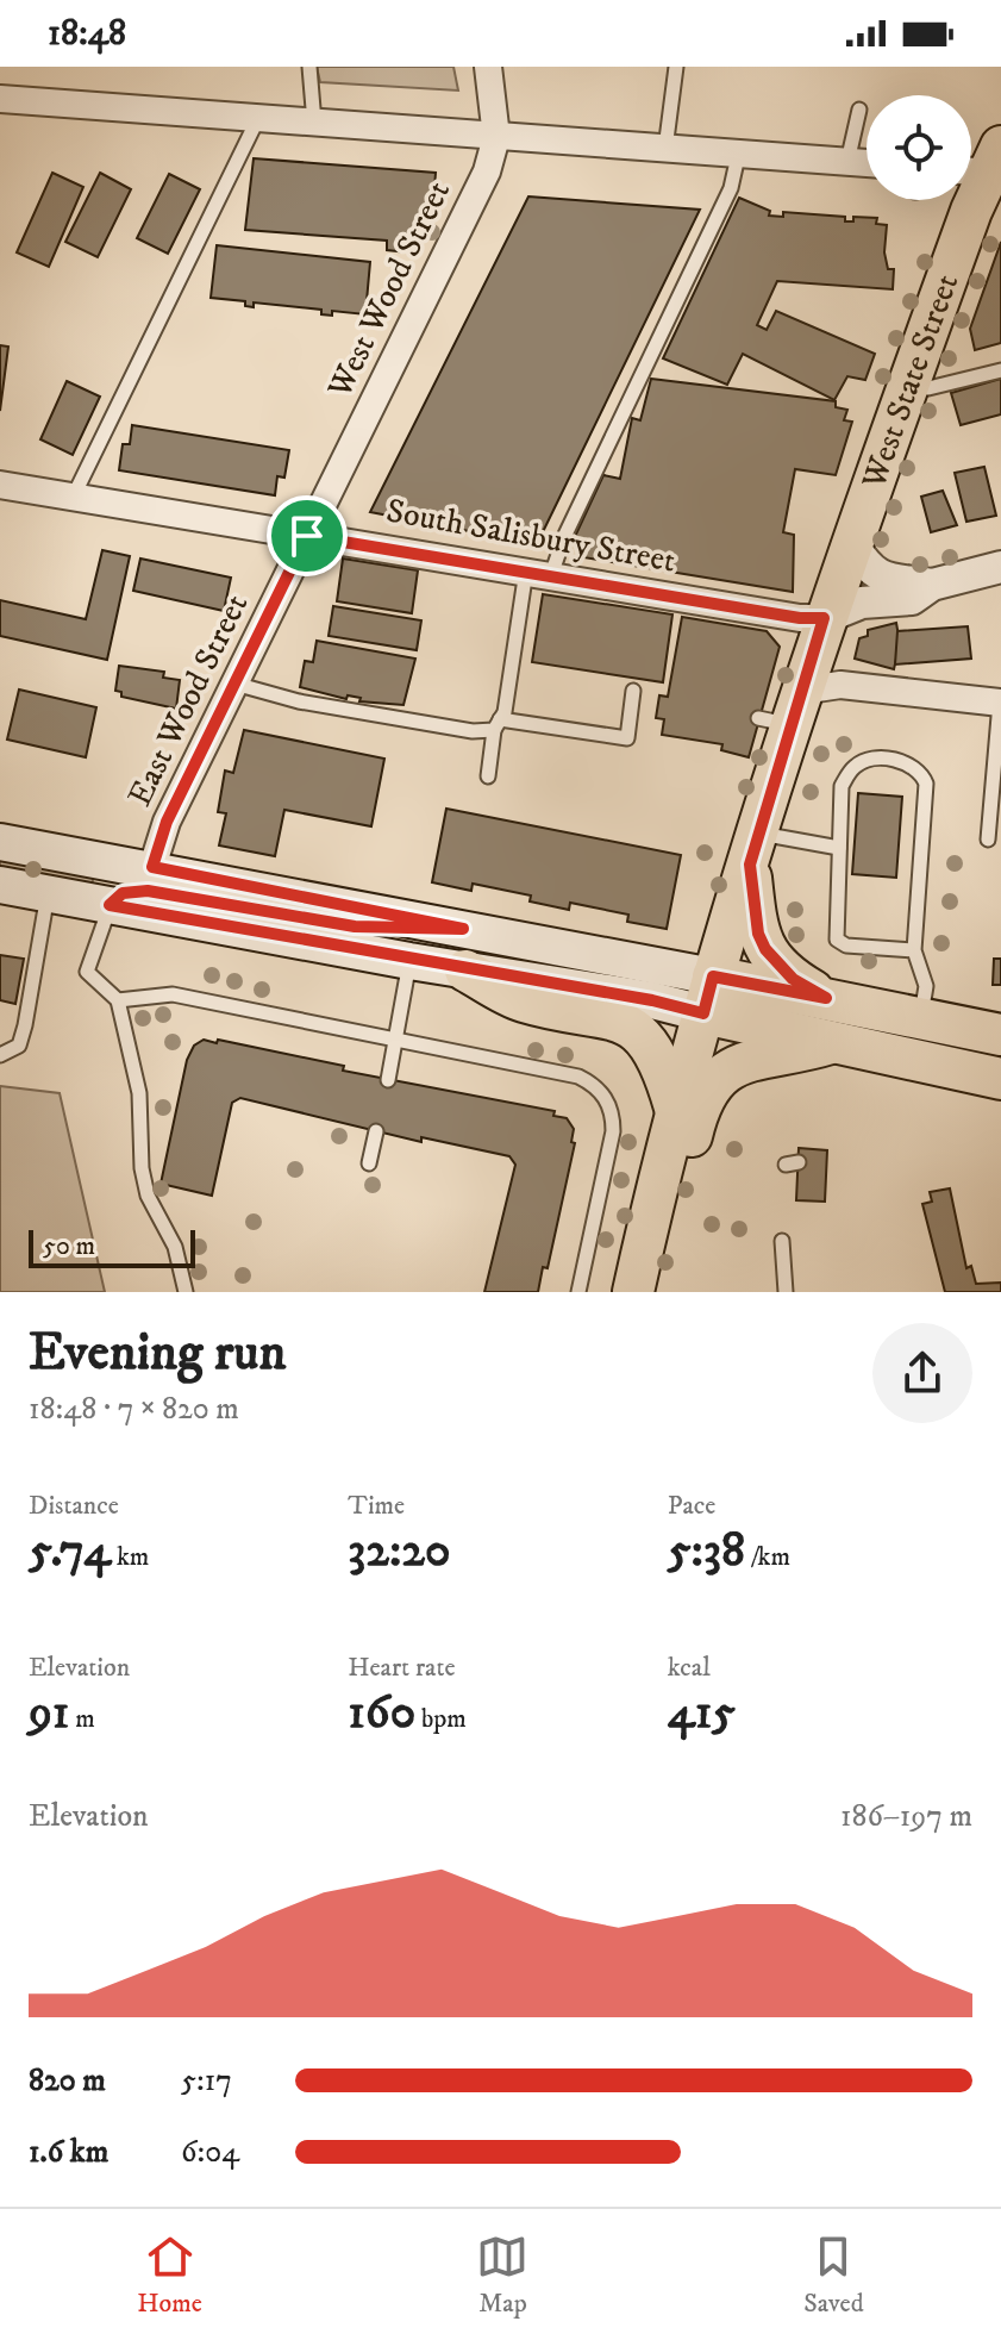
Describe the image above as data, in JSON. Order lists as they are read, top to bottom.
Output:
{
  "streets": {
    "main road": ["West State Street"],
    "street": ["West Wood Street", "South Salisbury Street", "East Wood Street"]
  },
  "crossings": [
    ["West Wood Street", "South Salisbury Street"],
    ["West Wood Street", "East Wood Street"],
    ["West State Street", "South Salisbury Street"],
    ["South Salisbury Street", "East Wood Street"]
  ],
  "scale_bar": "50 m",
  "page": {
    "status": "18:48",
    "scale": "50 m",
    "heading": ["Evening run", "18:48 · 7 × 820 m"],
    "stats": [
      ["Distance", "5.74 km"],
      ["Time", "32:20"],
      ["Pace", "5:38 /km"],
      ["Elevation", "91 m"],
      ["Heart rate", "160 bpm"],
      ["kcal", "415"]
    ],
    "chart": ["Elevation", "186–197 m"],
    "list": [
      {
        "name": "820 m",
        "note": "5:17"
      },
      {
        "name": "1.6 km",
        "note": "6:04"
      }
    ],
    "tabs": ["Home", "Map", "Saved"]
  }
}
